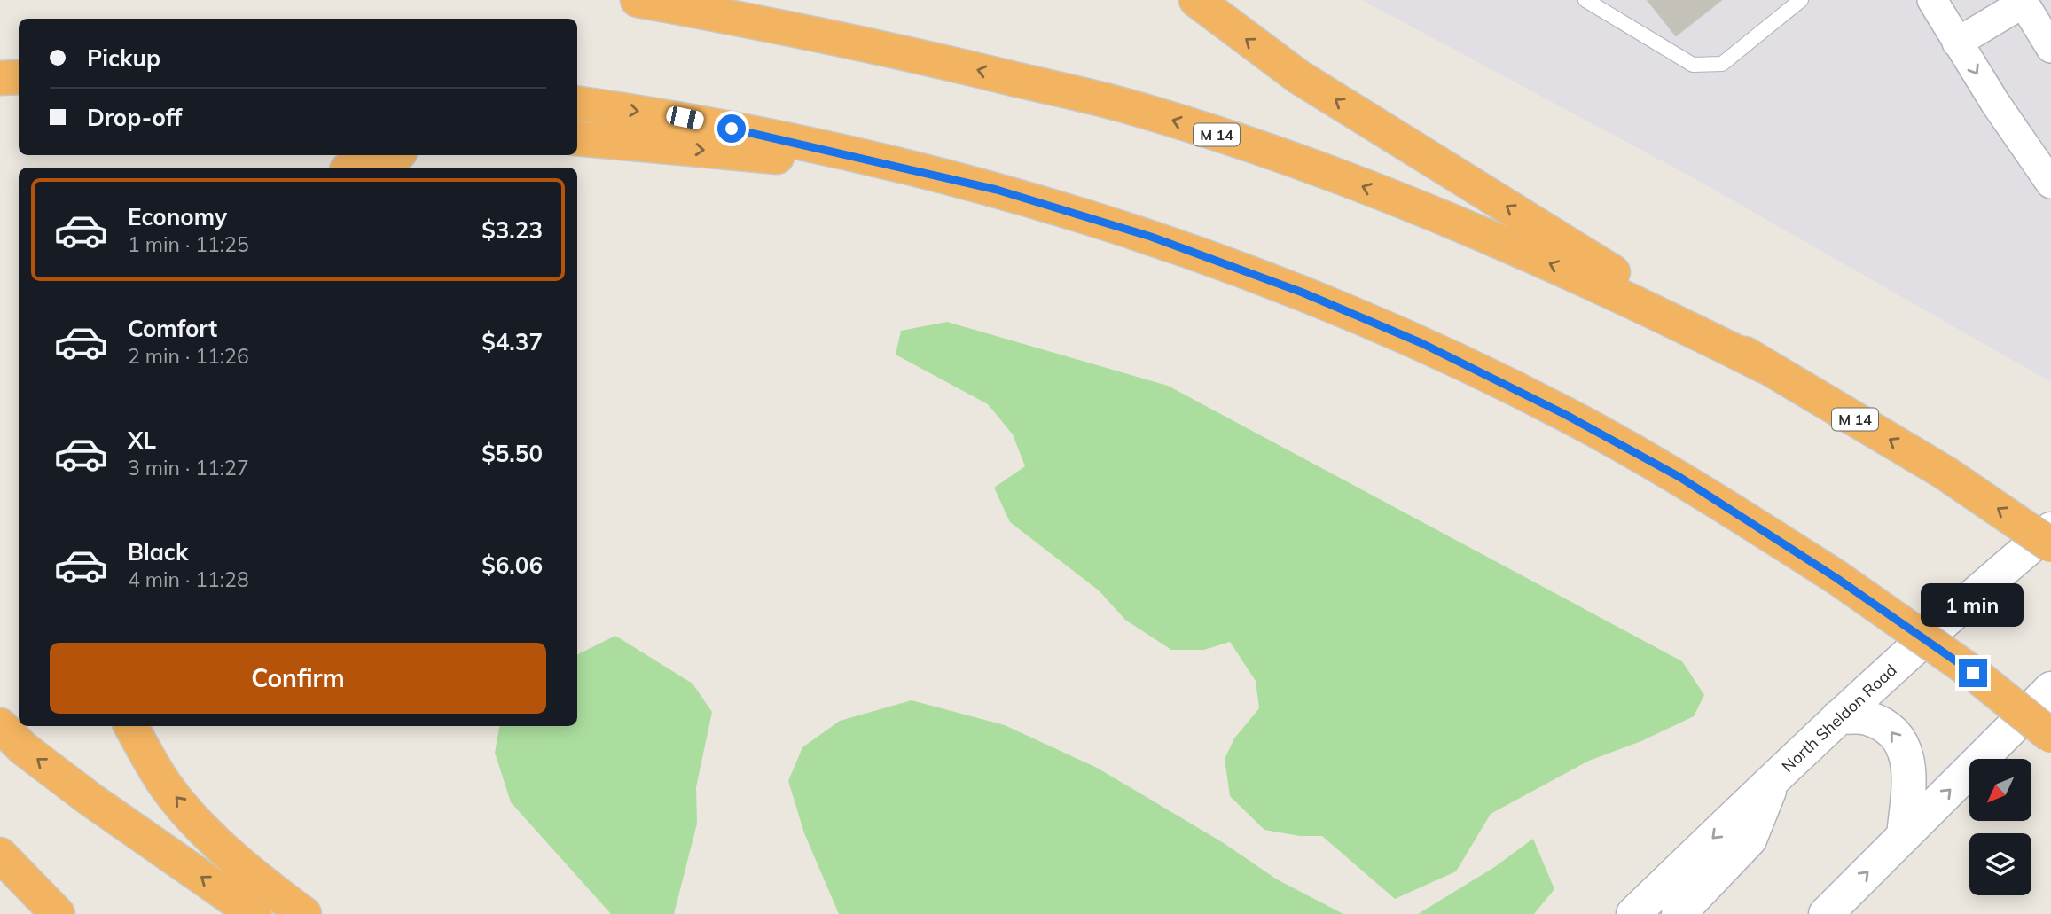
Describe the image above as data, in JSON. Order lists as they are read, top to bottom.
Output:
{
  "streets": {
    "highway": ["M 14"],
    "main road": ["North Sheldon Road"]
  },
  "north": "bottom left",
  "page": {
    "banner": ["Pickup", "Drop-off"],
    "list": [
      {
        "name": "Economy",
        "note": "1 min · 11:25",
        "value": "$3.23"
      },
      {
        "name": "Comfort",
        "note": "2 min · 11:26",
        "value": "$4.37"
      },
      {
        "name": "XL",
        "note": "3 min · 11:27",
        "value": "$5.50"
      },
      {
        "name": "Black",
        "note": "4 min · 11:28",
        "value": "$6.06"
      }
    ],
    "bubble": "1 min",
    "buttons": "Confirm"
  }
}
